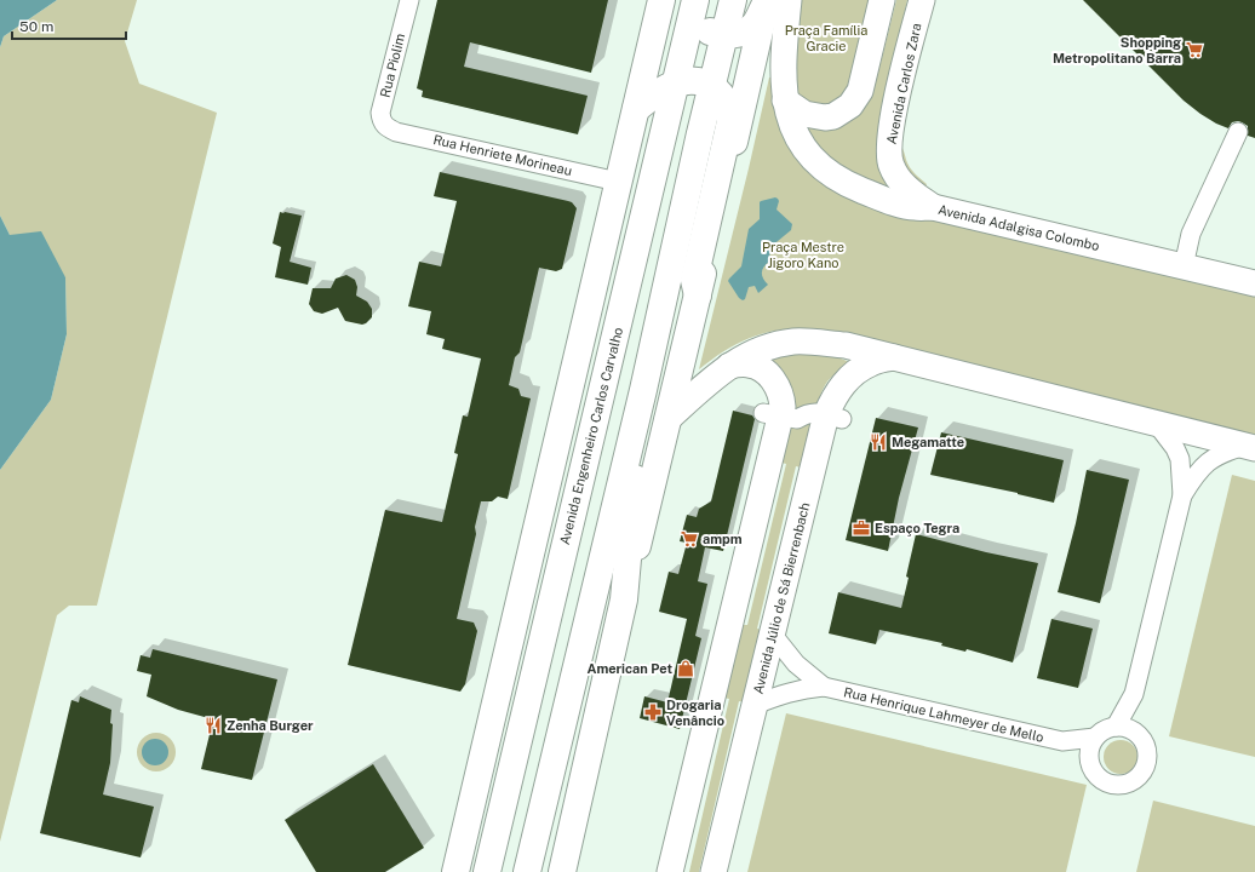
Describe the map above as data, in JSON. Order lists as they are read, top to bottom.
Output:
{
  "streets": {
    "main road": ["Avenida Engenheiro Carlos Carvalho"],
    "street": [
      "Rua Piolim",
      "Avenida Carlos Zara",
      "Rua Henriete Morineau",
      "Avenida Adalgisa Colombo",
      "Avenida Júlio de Sá Bierrenbach",
      "Rua Henrique Lahmeyer de Mello"
    ]
  },
  "crossings": [
    ["Rua Piolim", "Rua Henriete Morineau"],
    ["Avenida Carlos Zara", "Avenida Adalgisa Colombo"],
    ["Avenida Júlio de Sá Bierrenbach", "Rua Henrique Lahmeyer de Mello"]
  ],
  "parks": ["Praça Família Gracie", "Praça Mestre Jigoro Kano"],
  "places": {
    "supermarket": ["Shopping Metropolitano Barra", "ampm"],
    "restaurant": ["Megamatte", "Zenha Burger"],
    "office": ["Espaço Tegra"],
    "shop": ["American Pet"],
    "pharmacy": ["Drogaria Venâncio"]
  },
  "scale_bar": "50 m"
}
